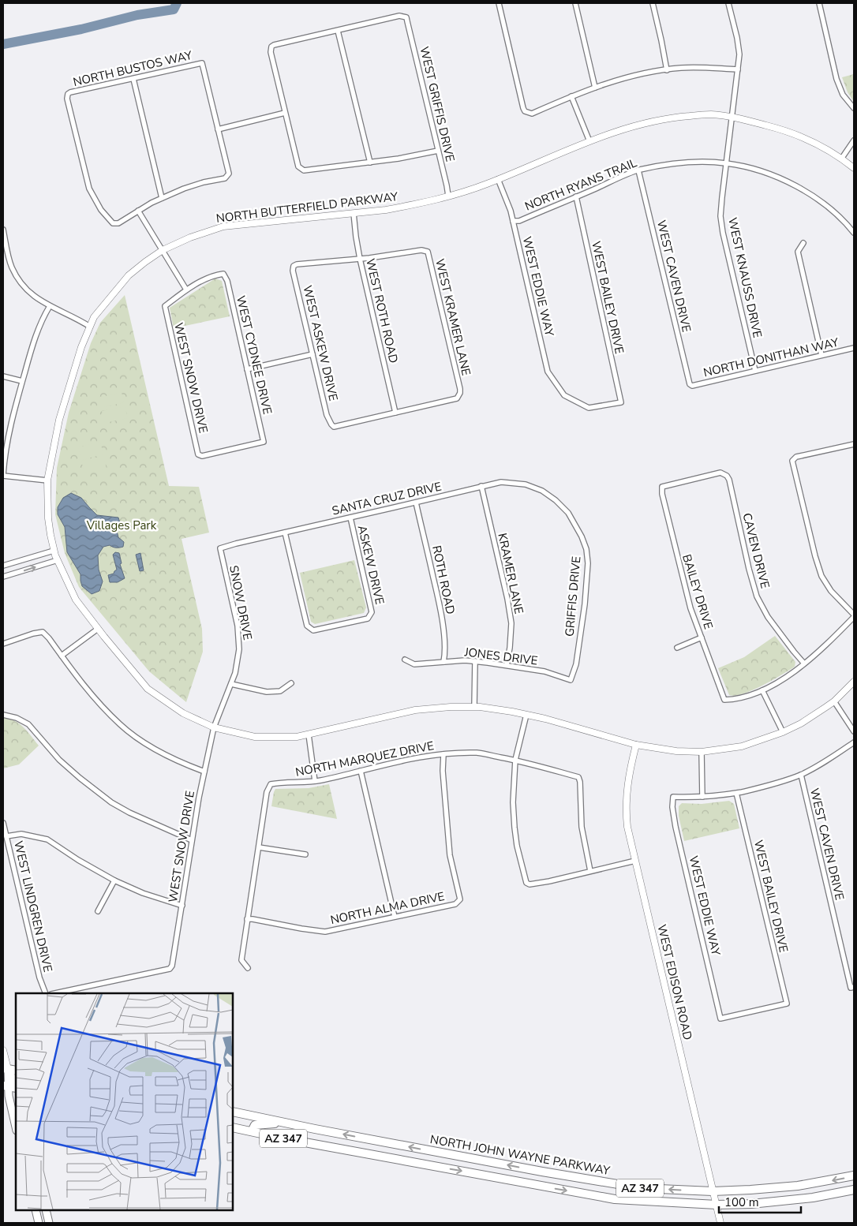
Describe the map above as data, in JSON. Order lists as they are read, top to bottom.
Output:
{
  "streets": {
    "highway": ["AZ 347", "NORTH JOHN WAYNE PARKWAY"],
    "street": [
      "NORTH BUSTOS WAY",
      "WEST GRIFFIS DRIVE",
      "NORTH RYANS TRAIL",
      "NORTH BUTTERFIELD PARKWAY",
      "WEST CAVEN DRIVE",
      "WEST KNAUSS DRIVE",
      "WEST EDDIE WAY",
      "WEST BAILEY DRIVE",
      "WEST ROTH ROAD",
      "WEST KRAMER LANE",
      "WEST ASKEW DRIVE",
      "WEST CYDNEE DRIVE",
      "NORTH DONITHAN WAY",
      "WEST SNOW DRIVE",
      "SANTA CRUZ DRIVE",
      "CAVEN DRIVE",
      "ASKEW DRIVE",
      "KRAMER LANE",
      "ROTH ROAD",
      "BAILEY DRIVE",
      "GRIFFIS DRIVE",
      "SNOW DRIVE",
      "JONES DRIVE",
      "NORTH MARQUEZ DRIVE",
      "WEST LINDGREN DRIVE",
      "NORTH ALMA DRIVE",
      "WEST EDISON ROAD"
    ]
  },
  "crossings": [
    ["WEST GRIFFIS DRIVE", "NORTH BUTTERFIELD PARKWAY"],
    ["NORTH RYANS TRAIL", "WEST CAVEN DRIVE"],
    ["NORTH RYANS TRAIL", "WEST KNAUSS DRIVE"],
    ["NORTH RYANS TRAIL", "WEST EDDIE WAY"],
    ["NORTH RYANS TRAIL", "WEST BAILEY DRIVE"],
    ["NORTH BUTTERFIELD PARKWAY", "WEST KNAUSS DRIVE"],
    ["NORTH BUTTERFIELD PARKWAY", "WEST EDDIE WAY"],
    ["NORTH BUTTERFIELD PARKWAY", "WEST ROTH ROAD"],
    ["NORTH BUTTERFIELD PARKWAY", "WEST SNOW DRIVE"],
    ["NORTH BUTTERFIELD PARKWAY", "SNOW DRIVE"],
    ["NORTH BUTTERFIELD PARKWAY", "WEST EDISON ROAD"],
    ["WEST CAVEN DRIVE", "NORTH DONITHAN WAY"],
    ["WEST KNAUSS DRIVE", "NORTH DONITHAN WAY"],
    ["WEST EDDIE WAY", "WEST BAILEY DRIVE"],
    ["WEST ROTH ROAD", "WEST KRAMER LANE"],
    ["WEST ROTH ROAD", "WEST ASKEW DRIVE"],
    ["WEST KRAMER LANE", "WEST ASKEW DRIVE"],
    ["WEST CYDNEE DRIVE", "WEST SNOW DRIVE"],
    ["WEST SNOW DRIVE", "SNOW DRIVE"],
    ["SANTA CRUZ DRIVE", "ASKEW DRIVE"],
    ["SANTA CRUZ DRIVE", "KRAMER LANE"],
    ["SANTA CRUZ DRIVE", "ROTH ROAD"],
    ["SANTA CRUZ DRIVE", "GRIFFIS DRIVE"],
    ["SANTA CRUZ DRIVE", "SNOW DRIVE"],
    ["CAVEN DRIVE", "BAILEY DRIVE"],
    ["KRAMER LANE", "JONES DRIVE"],
    ["ROTH ROAD", "JONES DRIVE"],
    ["GRIFFIS DRIVE", "JONES DRIVE"],
    ["NORTH MARQUEZ DRIVE", "NORTH ALMA DRIVE"],
    ["WEST EDISON ROAD", "AZ 347"],
    ["WEST EDISON ROAD", "NORTH JOHN WAYNE PARKWAY"]
  ],
  "parks": ["Villages Park"],
  "scale_bar": "100 m"
}
